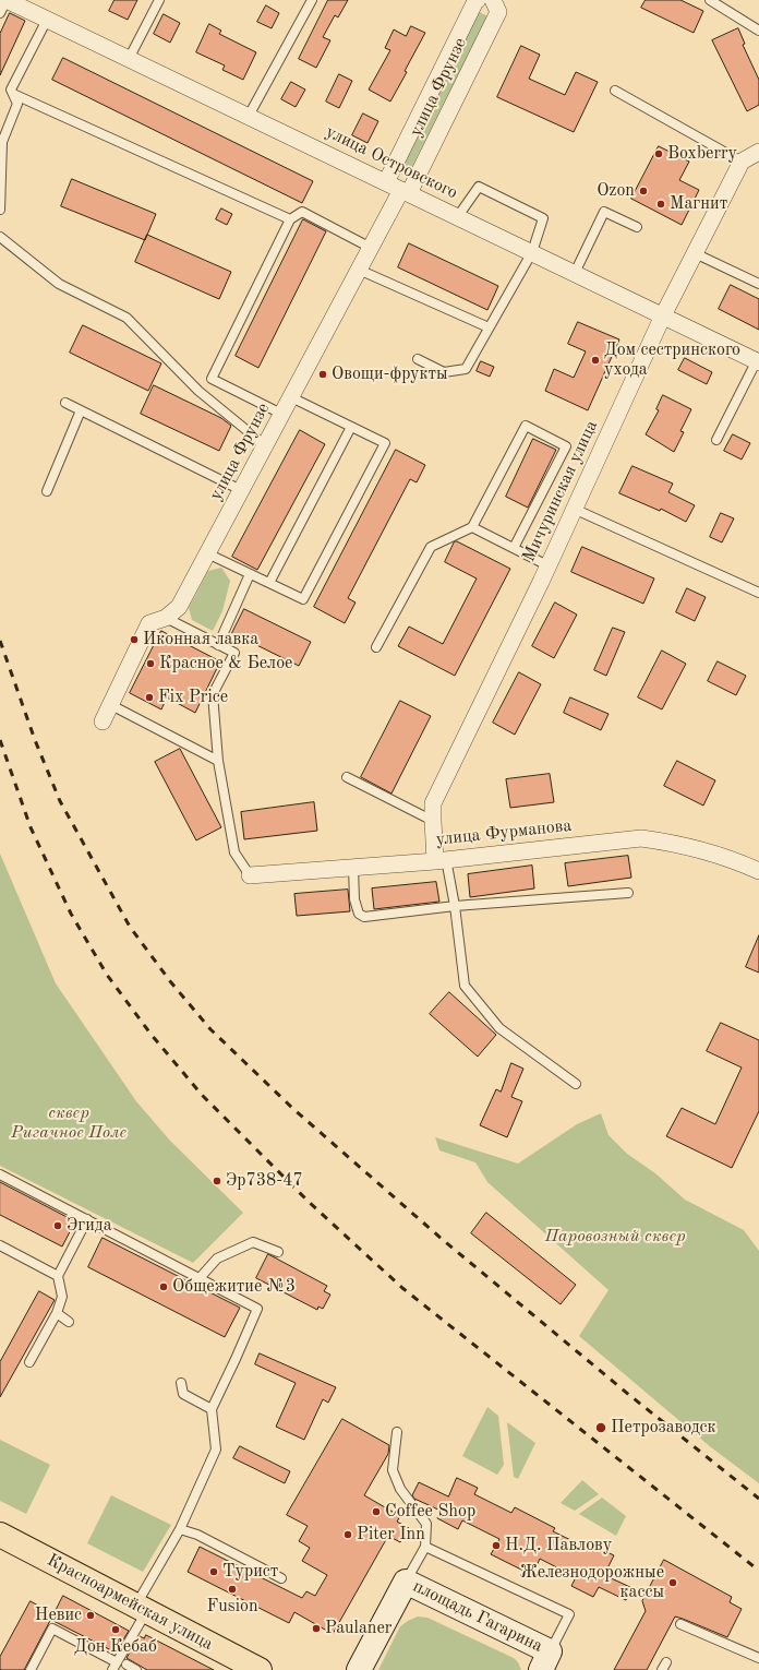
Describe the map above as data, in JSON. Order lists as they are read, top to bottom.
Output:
{
  "streets": {
    "main road": ["Красноармейская улица"],
    "street": [
      "улица Фрунзе",
      "улица Островского",
      "Мичуринская улица",
      "улица Фурманова",
      "площадь Гагарина"
    ]
  },
  "crossings": [
    ["улица Фрунзе", "улица Островского"],
    ["улица Островского", "Мичуринская улица"],
    ["Мичуринская улица", "улица Фурманова"]
  ],
  "parks": ["сквер Ригачное Поле", "Паровозный сквер"],
  "places": [
    "Boxberry",
    "Ozon",
    "Магнит",
    "Дом сестринского ухода",
    "Овощи-фрукты",
    "Иконная лавка",
    "Красное & Белое",
    "Fix Price",
    "Эр738-47",
    "Эгида",
    "Общежитие №3",
    "Петрозаводск",
    "Coffee Shop",
    "Piter Inn",
    "Н.Д. Павлову",
    "Турист",
    "Железнодорожные кассы",
    "Fusion",
    "Невис",
    "Paulaner",
    "Дон Кебаб"
  ]
}
